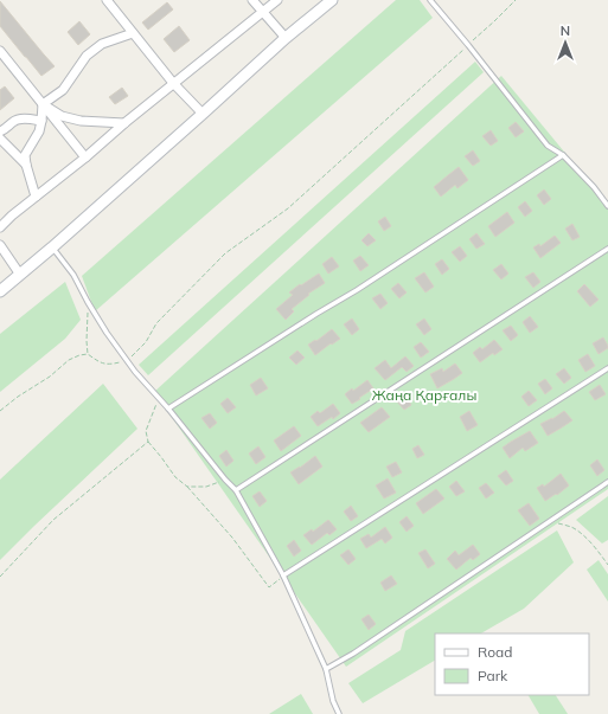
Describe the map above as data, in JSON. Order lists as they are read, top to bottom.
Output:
{
  "parks": ["Жаңа Қарғалы"],
  "legend": ["Road", "Park"],
  "north": "top"
}
